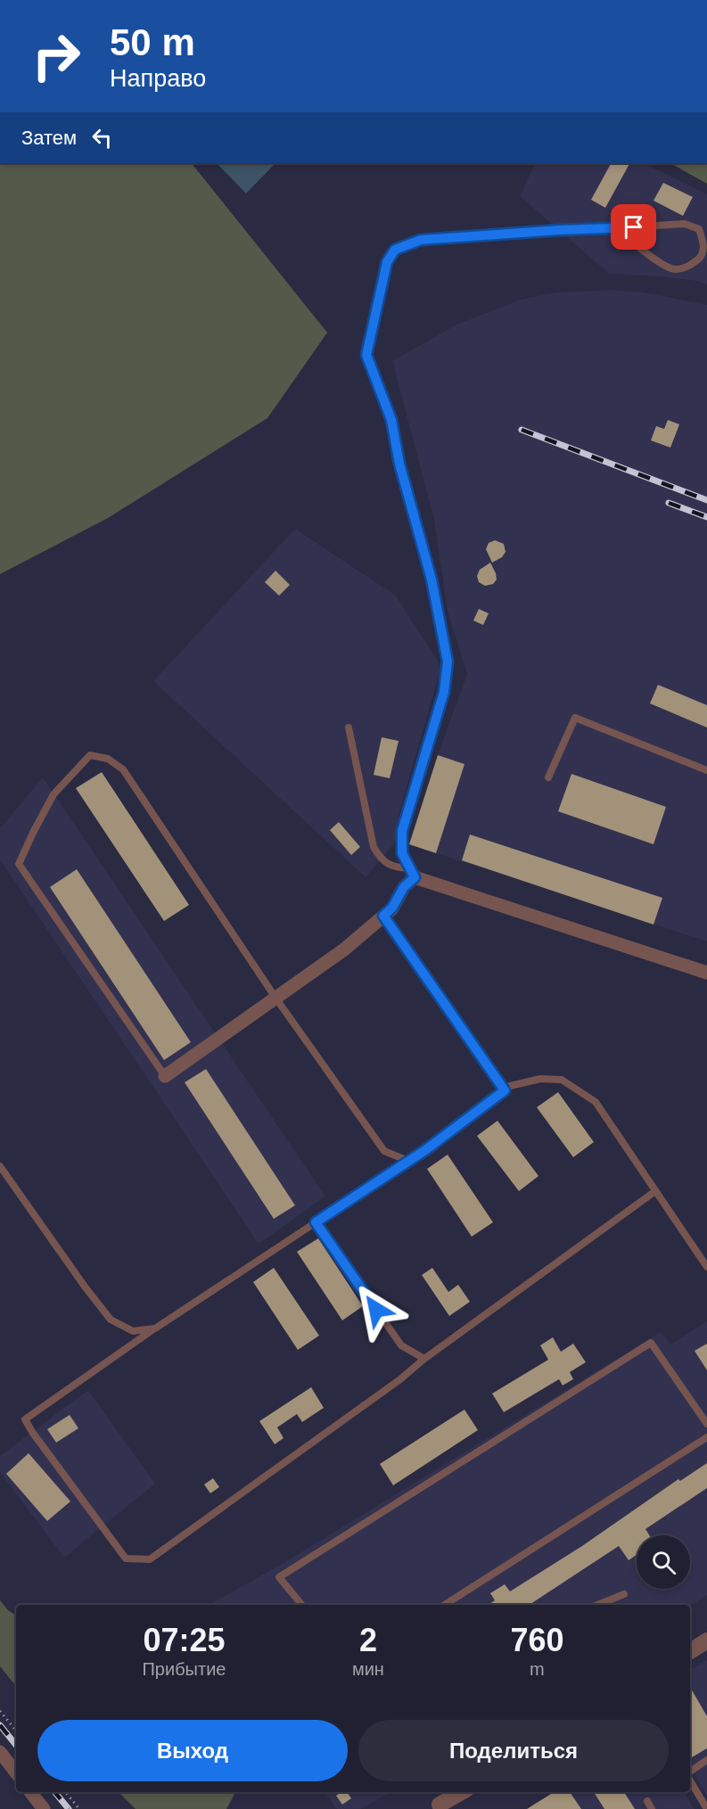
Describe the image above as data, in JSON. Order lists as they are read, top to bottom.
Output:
{
  "page": {
    "turn": ["50 m", "Направо"],
    "then": "Затем",
    "eta": [
      "07:25",
      "Прибытие",
      "2",
      "мин",
      "760",
      "m"
    ],
    "buttons": ["Выход", "Поделиться"]
  }
}
